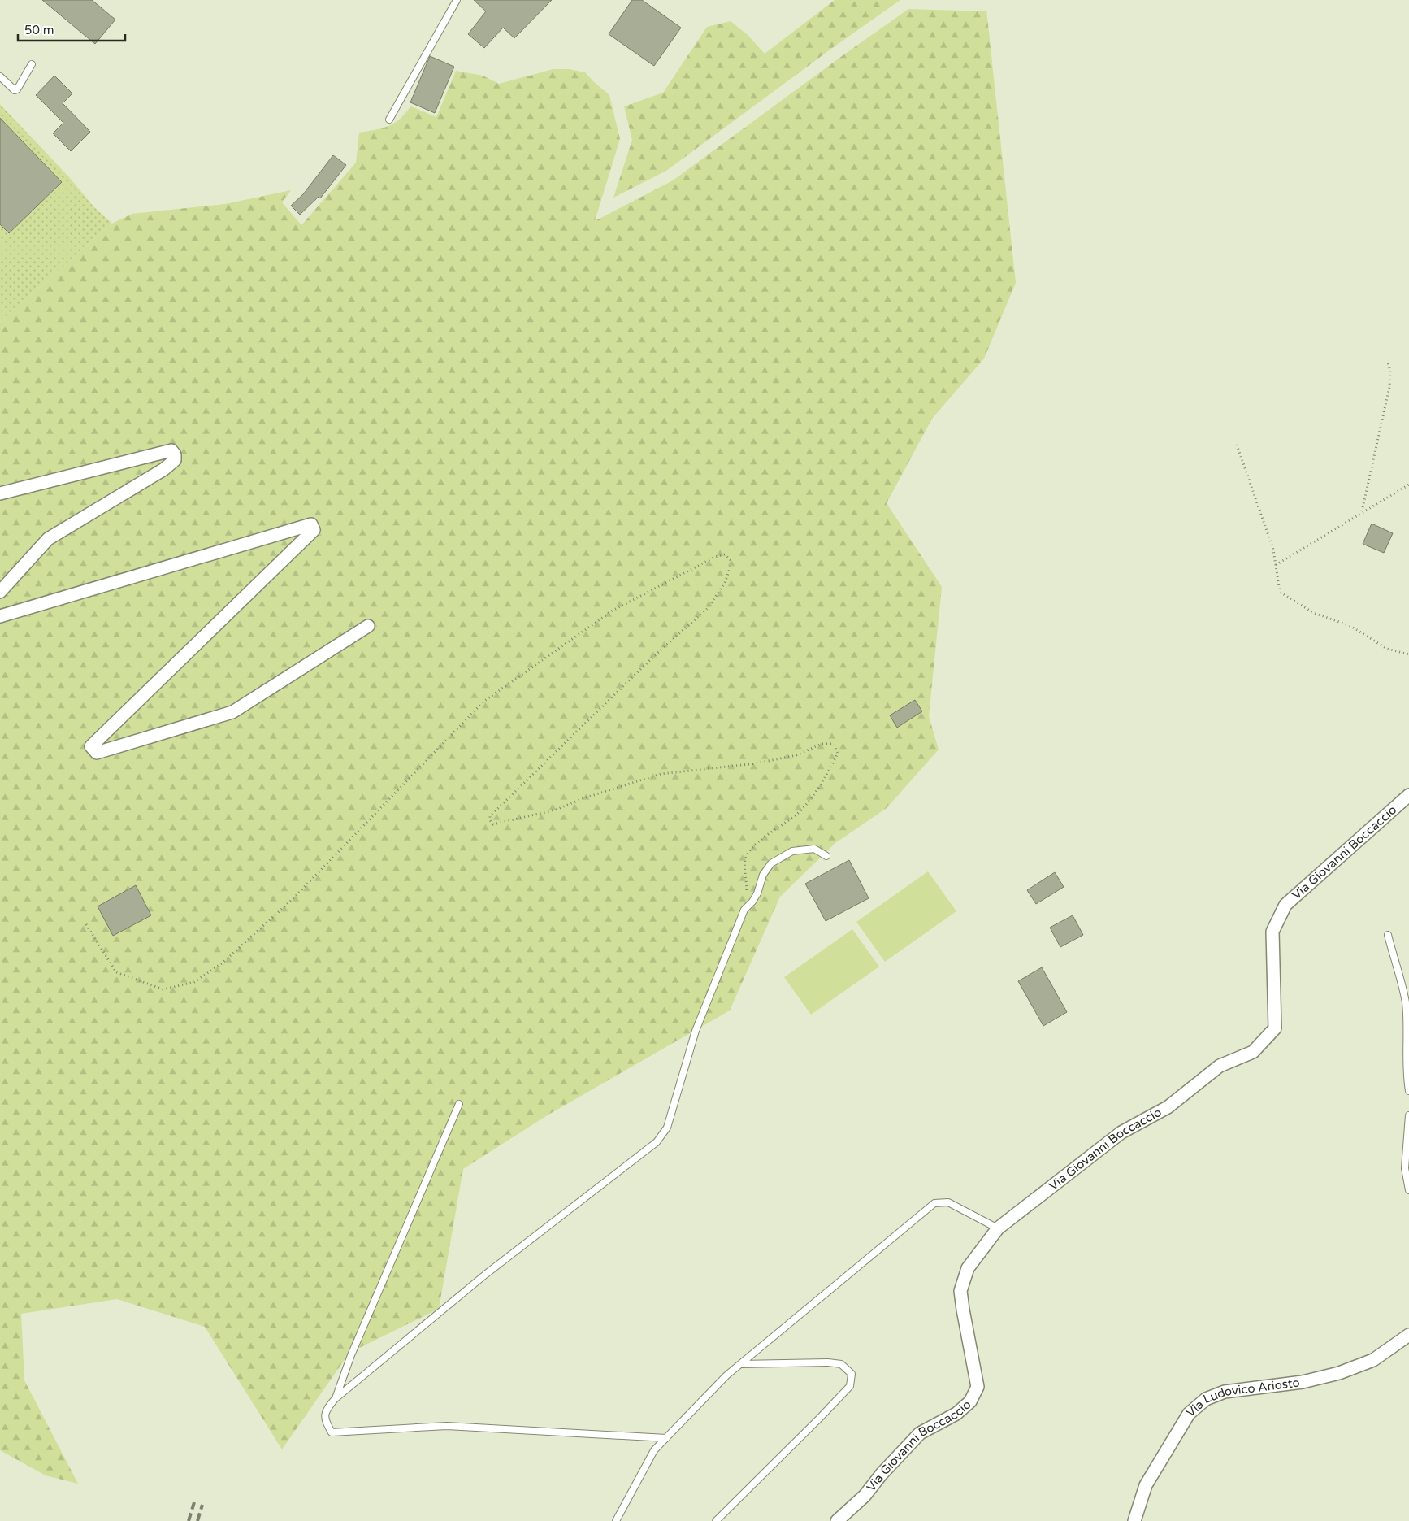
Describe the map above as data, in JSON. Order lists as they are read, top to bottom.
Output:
{
  "streets": {
    "street": ["Via Giovanni Boccaccio", "Via Ludovico Ariosto"]
  },
  "scale_bar": "50 m"
}
